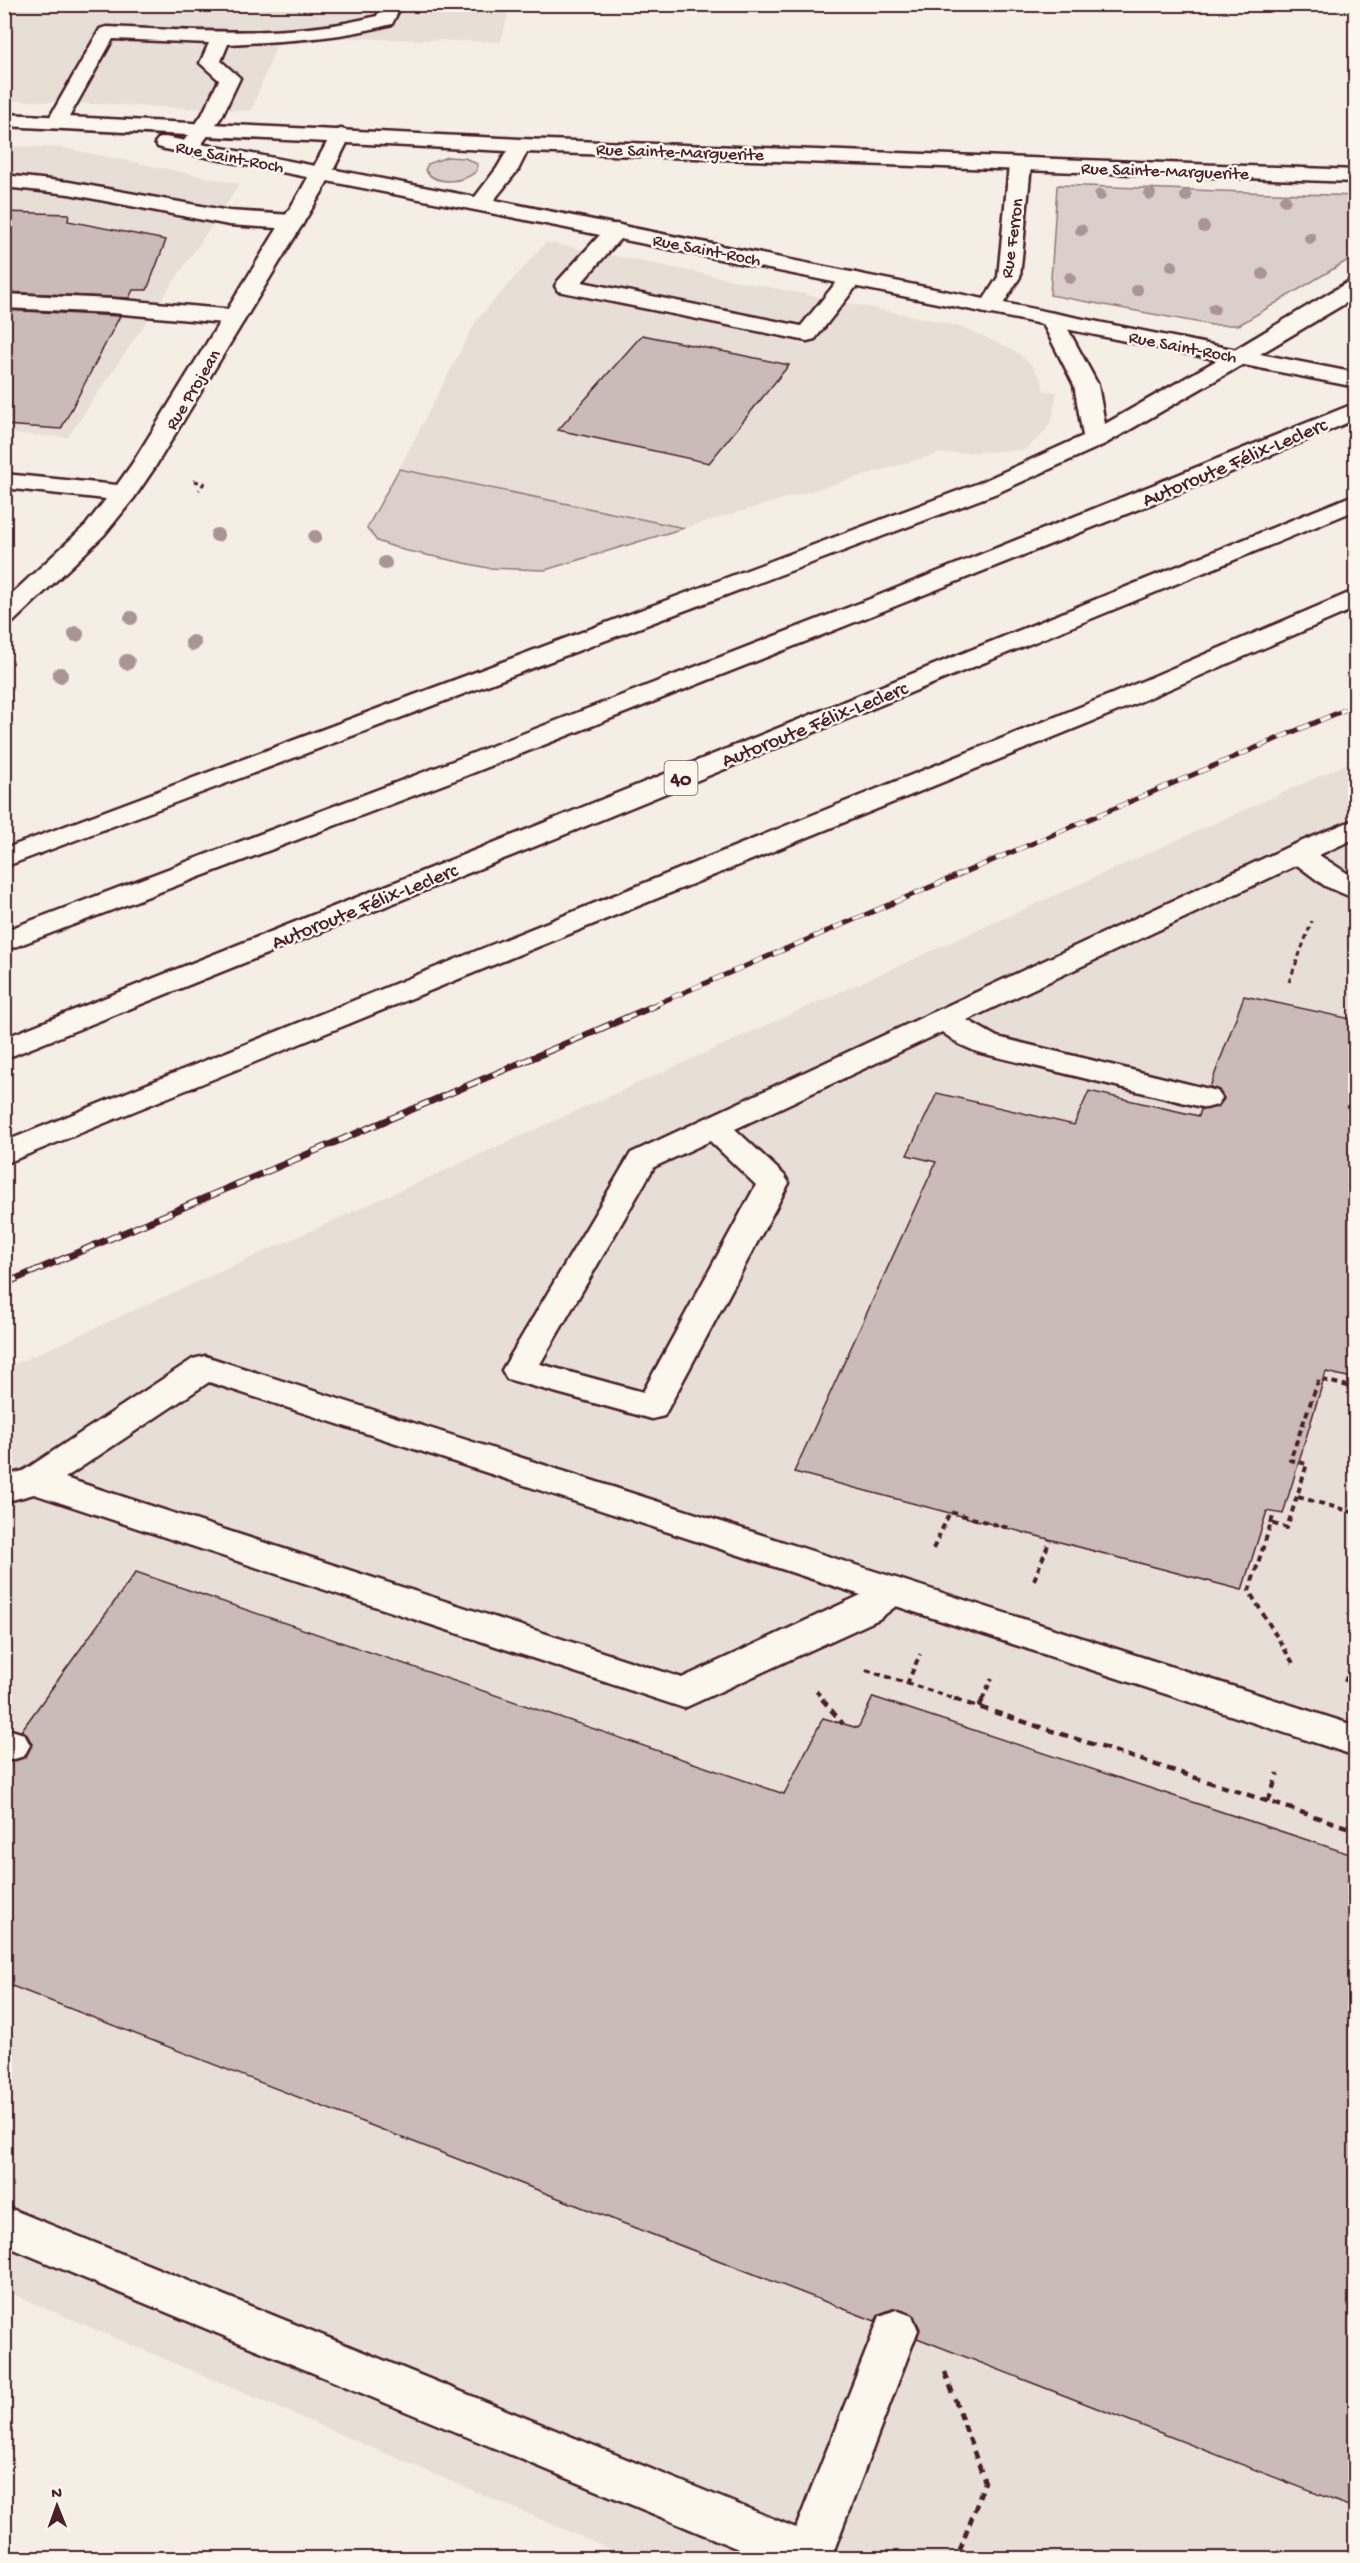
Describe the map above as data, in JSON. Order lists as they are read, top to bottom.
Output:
{
  "streets": {
    "main road": [
      "Rue Sainte-Marguerite",
      "Rue Saint-Roch",
      "Rue Ferron",
      "Rue Projean",
      "Autoroute Félix-Leclerc",
      "40"
    ]
  },
  "crossings": [
    ["Rue Sainte-Marguerite", "Rue Saint-Roch"],
    ["Rue Sainte-Marguerite", "Rue Ferron"],
    ["Rue Sainte-Marguerite", "Rue Projean"],
    ["Rue Saint-Roch", "Rue Ferron"],
    ["Rue Saint-Roch", "Rue Projean"]
  ],
  "north": "top"
}
